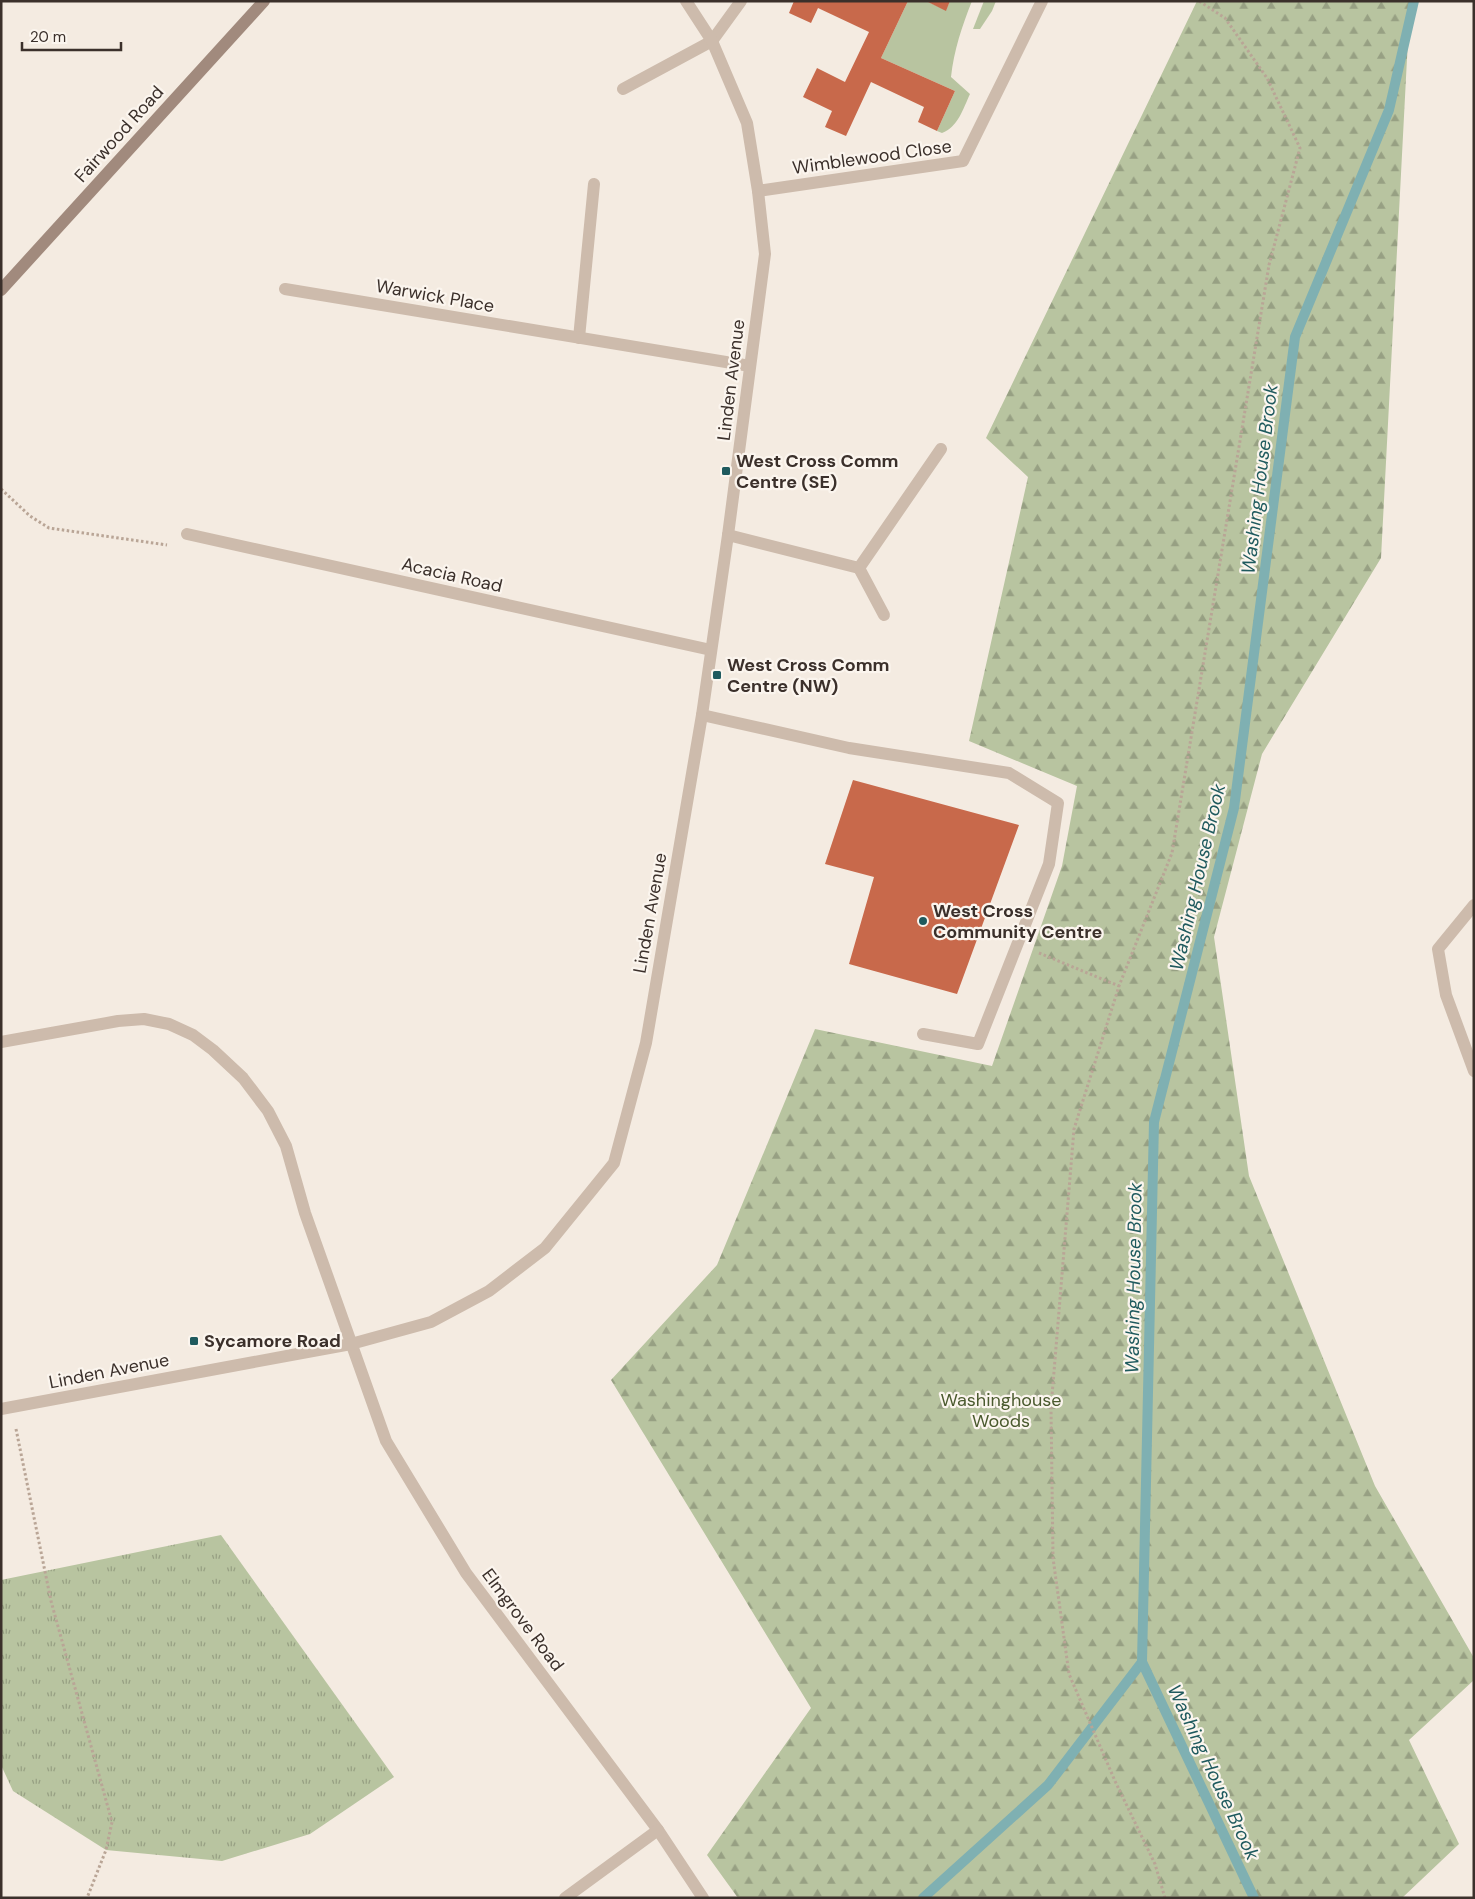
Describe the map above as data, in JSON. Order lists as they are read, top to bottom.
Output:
{
  "streets": {
    "street": [
      "Fairwood Road",
      "Wimblewood Close",
      "Warwick Place",
      "Linden Avenue",
      "Acacia Road",
      "Elmgrove Road"
    ]
  },
  "crossings": [
    ["Wimblewood Close", "Linden Avenue"],
    ["Warwick Place", "Linden Avenue"],
    ["Linden Avenue", "Acacia Road"],
    ["Linden Avenue", "Elmgrove Road"]
  ],
  "water": ["Washing House Brook"],
  "parks": ["Washinghouse Woods"],
  "places": {
    "transit": ["West Cross Comm Centre (SE)", "West Cross Comm Centre (NW)", "Sycamore Road"],
    "other": ["West Cross Community Centre"]
  },
  "scale_bar": "20 m"
}
